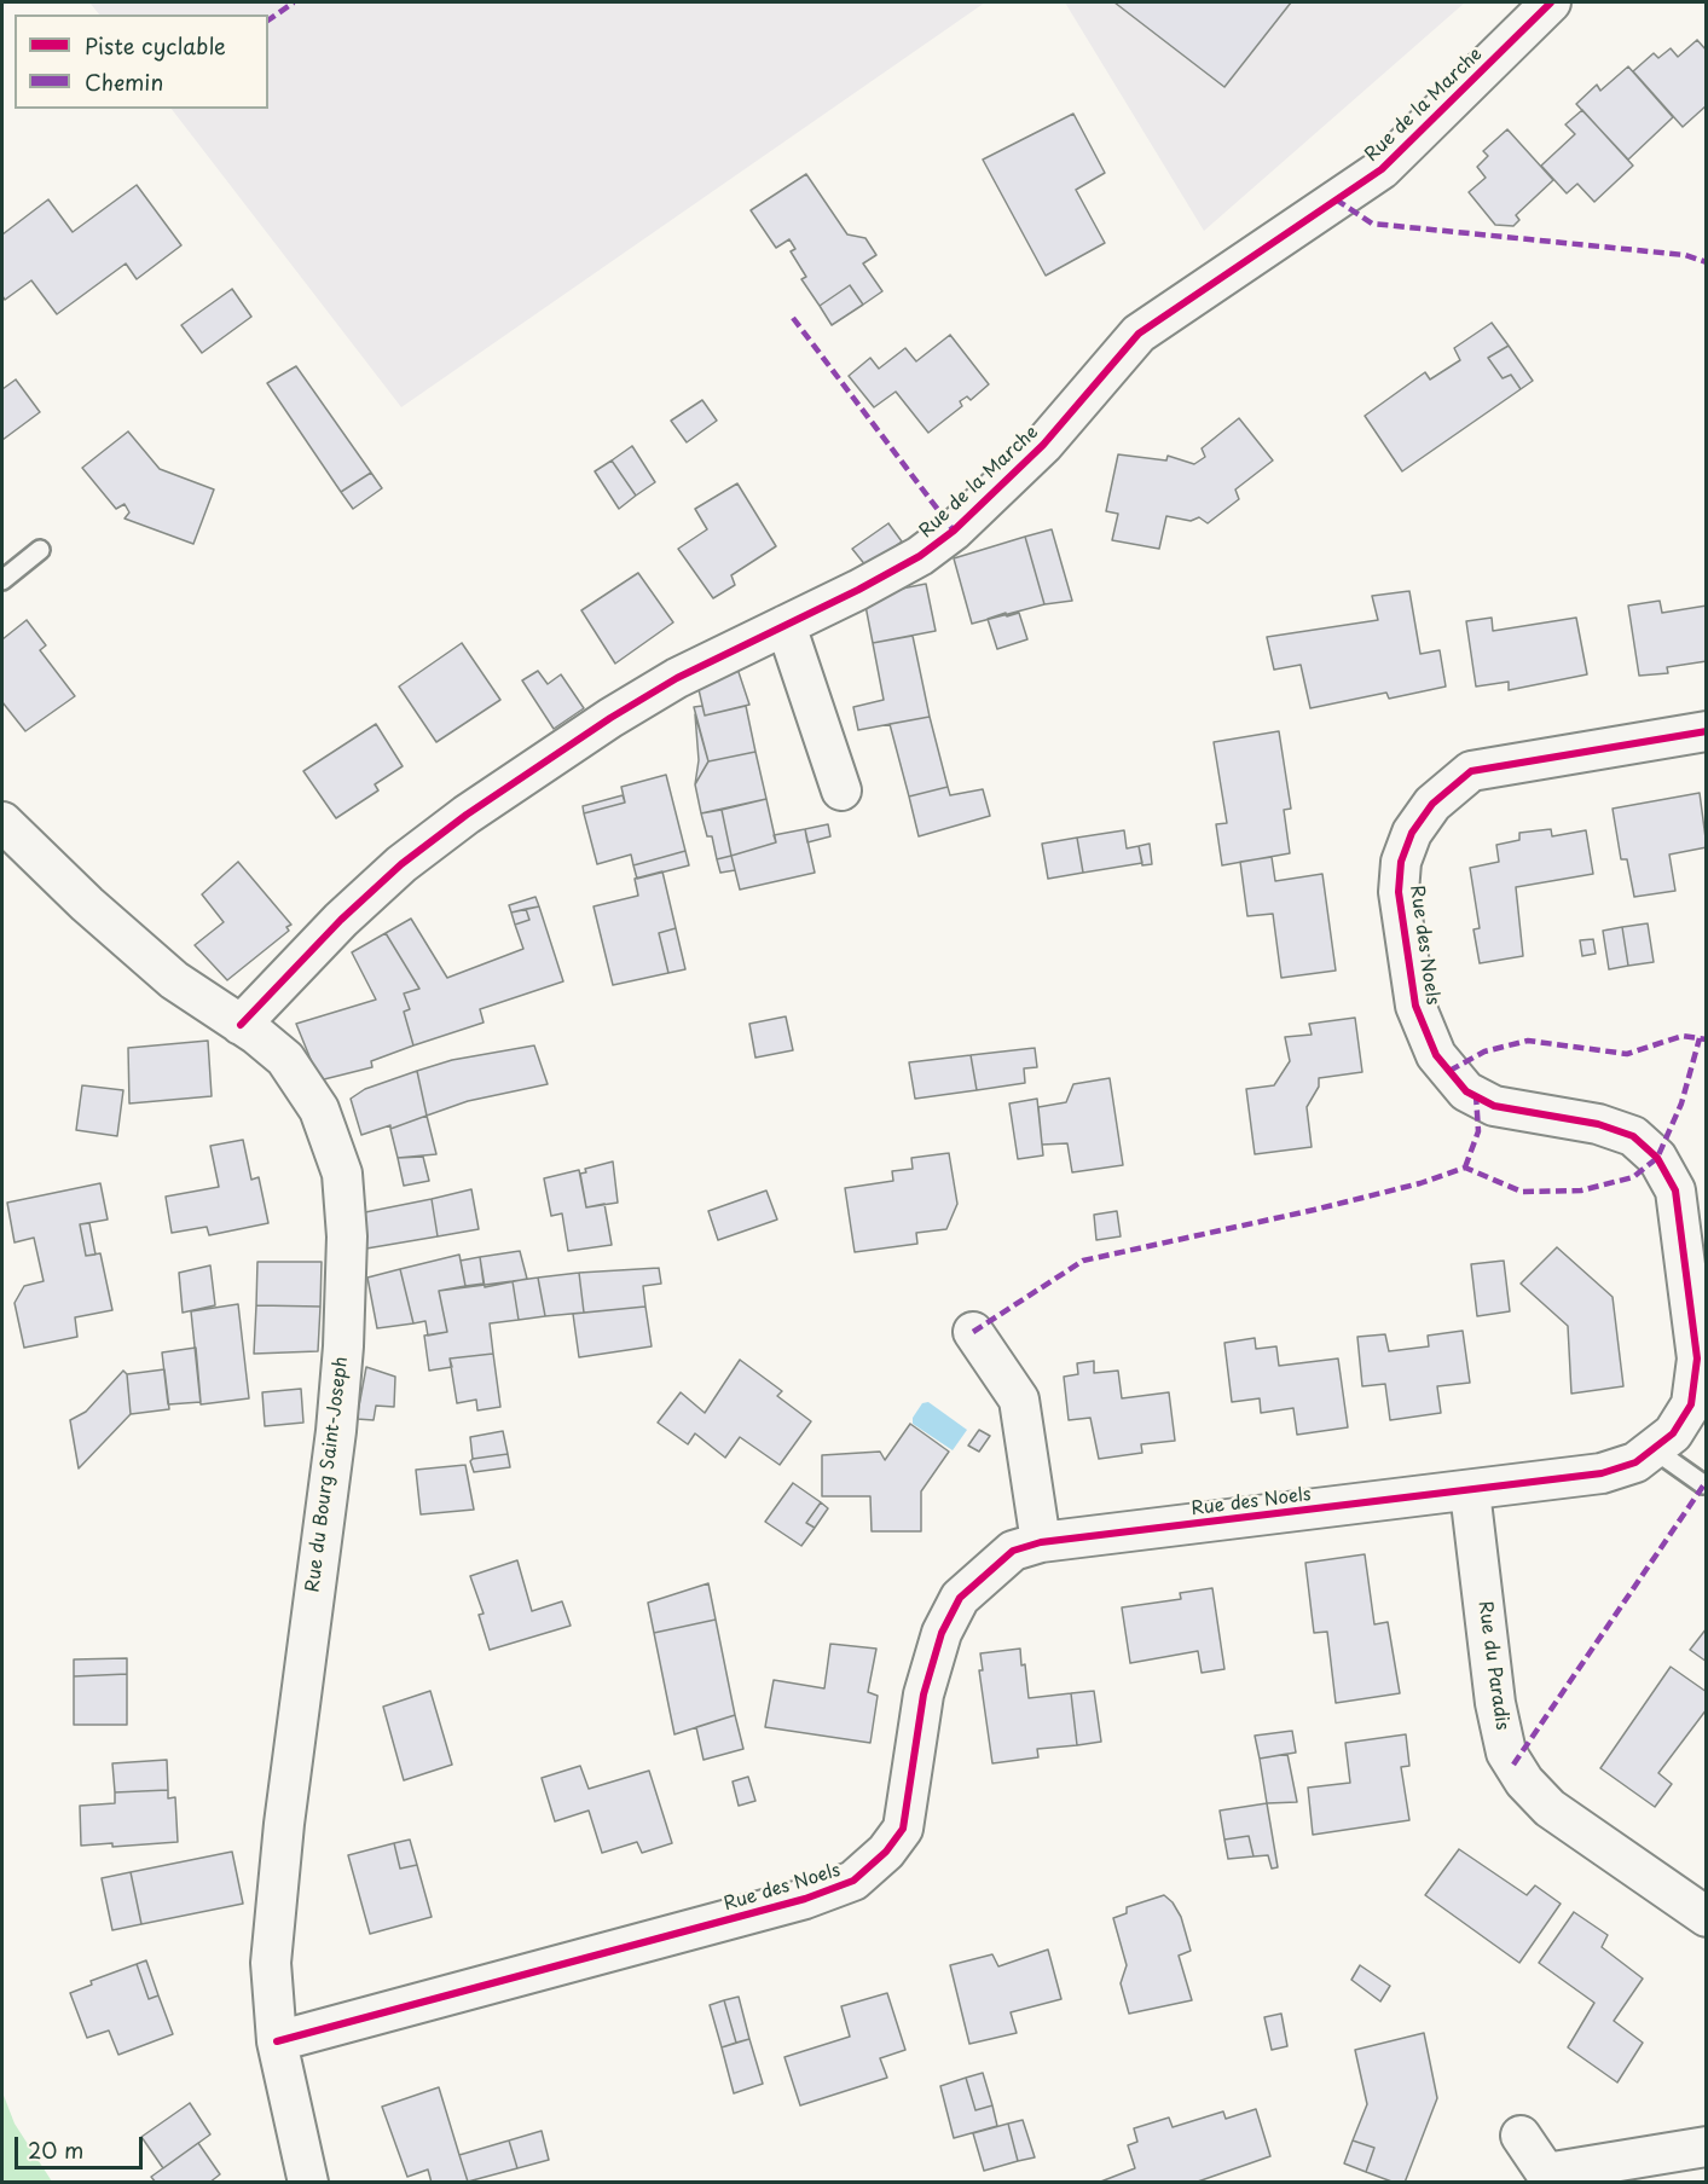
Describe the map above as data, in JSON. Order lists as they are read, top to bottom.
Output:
{
  "streets": {
    "street": [
      "Rue de la Marche",
      "Rue des Noels",
      "Rue du Bourg Saint-Joseph",
      "Rue du Paradis"
    ]
  },
  "crossings": [
    ["Rue de la Marche", "Rue du Bourg Saint-Joseph"],
    ["Rue des Noels", "Rue du Bourg Saint-Joseph"],
    ["Rue des Noels", "Rue du Paradis"]
  ],
  "legend": ["Piste cyclable", "Chemin"],
  "scale_bar": "20 m"
}
